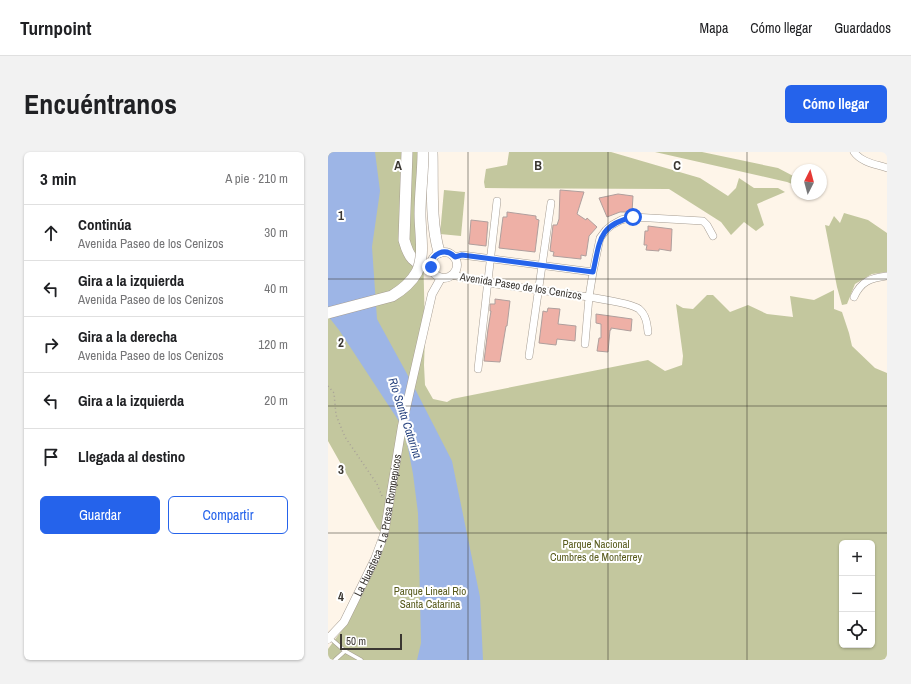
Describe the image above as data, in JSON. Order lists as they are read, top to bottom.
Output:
{
  "streets": {
    "street": ["Avenida Paseo de los Cenizos", "La Huasteca - La Presa Rompepicos"]
  },
  "crossings": [
    ["Avenida Paseo de los Cenizos", "La Huasteca - La Presa Rompepicos"]
  ],
  "water": ["Río Santa Catarina"],
  "parks": ["Parque Nacional Cumbres de Monterrey", "Parque Lineal Río Santa Catarina"],
  "scale_bar": "50 m",
  "north": "top",
  "page": {
    "header": "Turnpoint",
    "nav": ["Mapa", "Cómo llegar", "Guardados"],
    "title": "Encuéntranos",
    "buttons": [
      "Cómo llegar",
      ["Guardar", "Compartir"]
    ],
    "heading": ["3 min", "A pie · 210 m"],
    "list": [
      ["Continúa", "Avenida Paseo de los Cenizos", "30 m"],
      ["Gira a la izquierda", "Avenida Paseo de los Cenizos", "40 m"],
      ["Gira a la derecha", "Avenida Paseo de los Cenizos", "120 m"],
      ["Gira a la izquierda", "20 m"],
      "Llegada al destino"
    ],
    "map_buttons": ["+", "−"],
    "scale": "50 m"
  },
  "grid": {
    "columns": ["A", "B", "C"],
    "rows": [
      "1",
      "2",
      "3",
      "4"
    ]
  }
}
